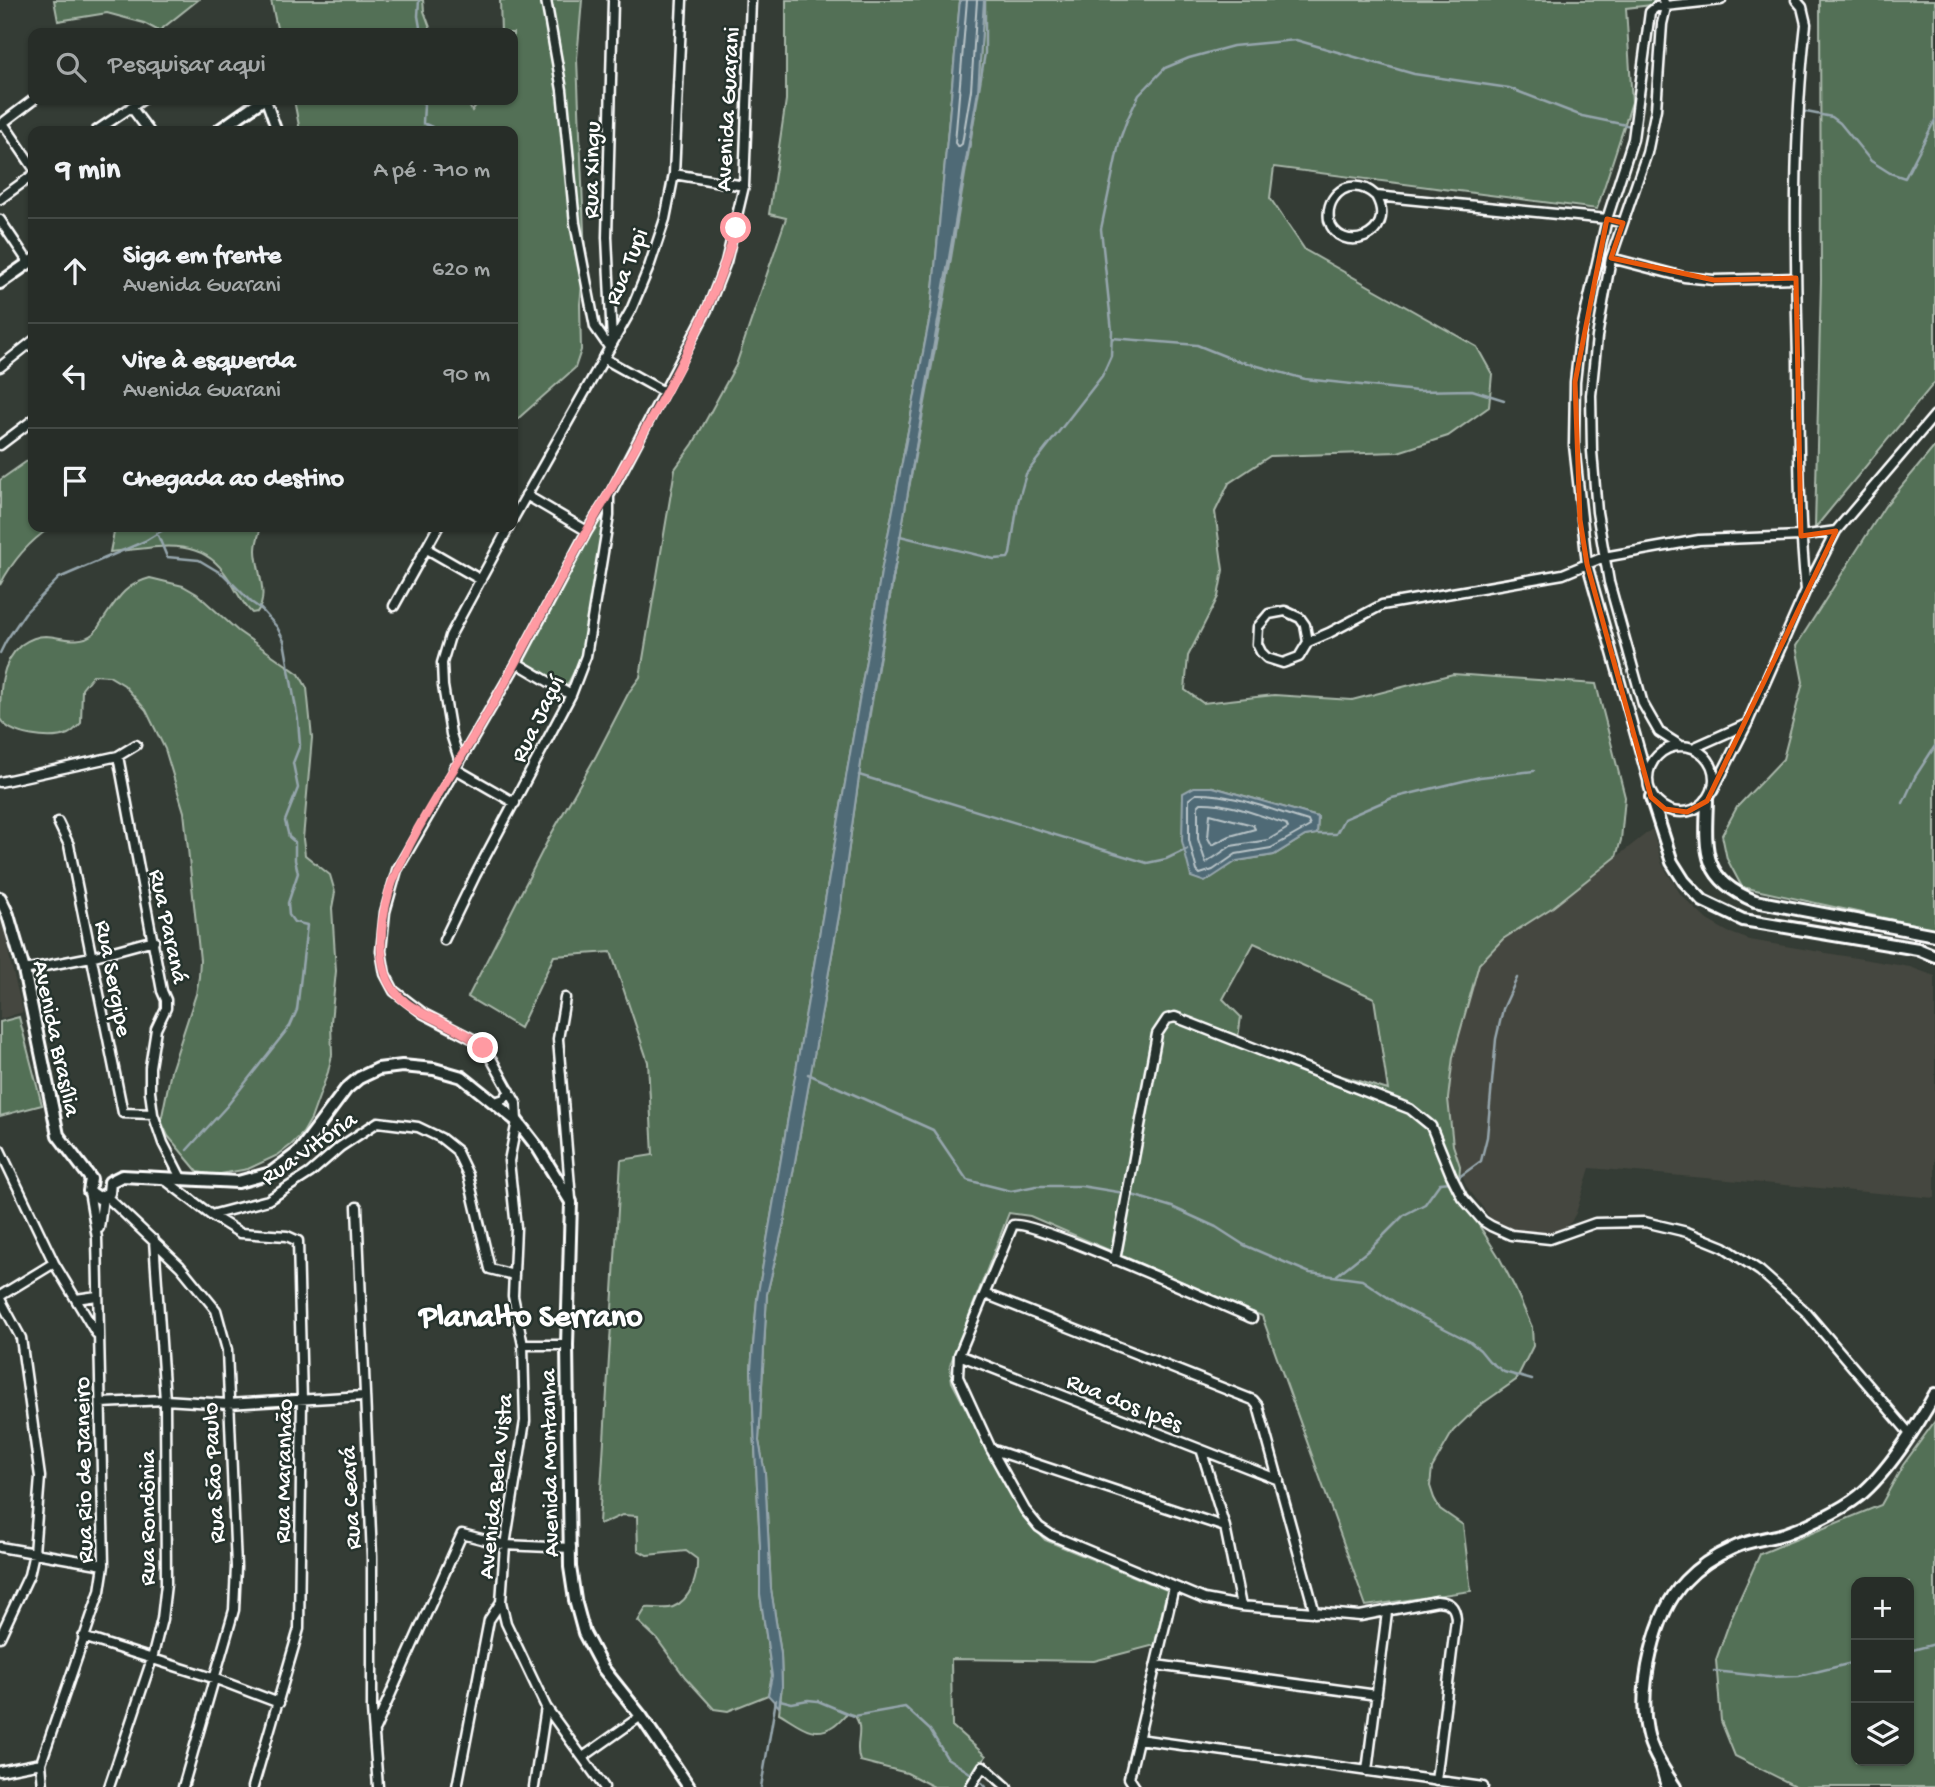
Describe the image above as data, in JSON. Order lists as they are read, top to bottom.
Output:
{
  "streets": {
    "street": [
      "Avenida Guarani",
      "Rua Xingu",
      "Rua Tupi",
      "Rua Jaçuí",
      "Rua Paraná",
      "Rua Sergipe",
      "Avenida Brasília",
      "Rua Vitória",
      "Rua dos Ipês",
      "Avenida Montanha",
      "Rua Rio de Janeiro",
      "Rua Maranhão",
      "Rua São Paulo",
      "Avenida Bela Vista",
      "Rua Ceará",
      "Rua Rondônia"
    ]
  },
  "crossings": [
    ["Avenida Guarani", "Rua Jaçuí"],
    ["Avenida Guarani", "Avenida Bela Vista"],
    ["Rua Xingu", "Rua Tupi"],
    ["Rua Paraná", "Rua Sergipe"],
    ["Avenida Brasília", "Rua Rio de Janeiro"],
    ["Avenida Brasília", "Rua São Paulo"],
    ["Rua Vitória", "Rua Maranhão"],
    ["Rua Vitória", "Avenida Bela Vista"],
    ["Rua Rio de Janeiro", "Rua São Paulo"],
    ["Rua São Paulo", "Rua Rondônia"]
  ],
  "districts": ["Planalto Serrano"],
  "page": {
    "search": "Pesquisar aqui",
    "heading": ["9 min", "A pé · 710 m"],
    "list": [
      ["Siga em frente", "Avenida Guarani", "620 m"],
      ["Vire à esquerda", "Avenida Guarani", "90 m"],
      "Chegada ao destino"
    ],
    "map_buttons": ["+", "−"]
  }
}
